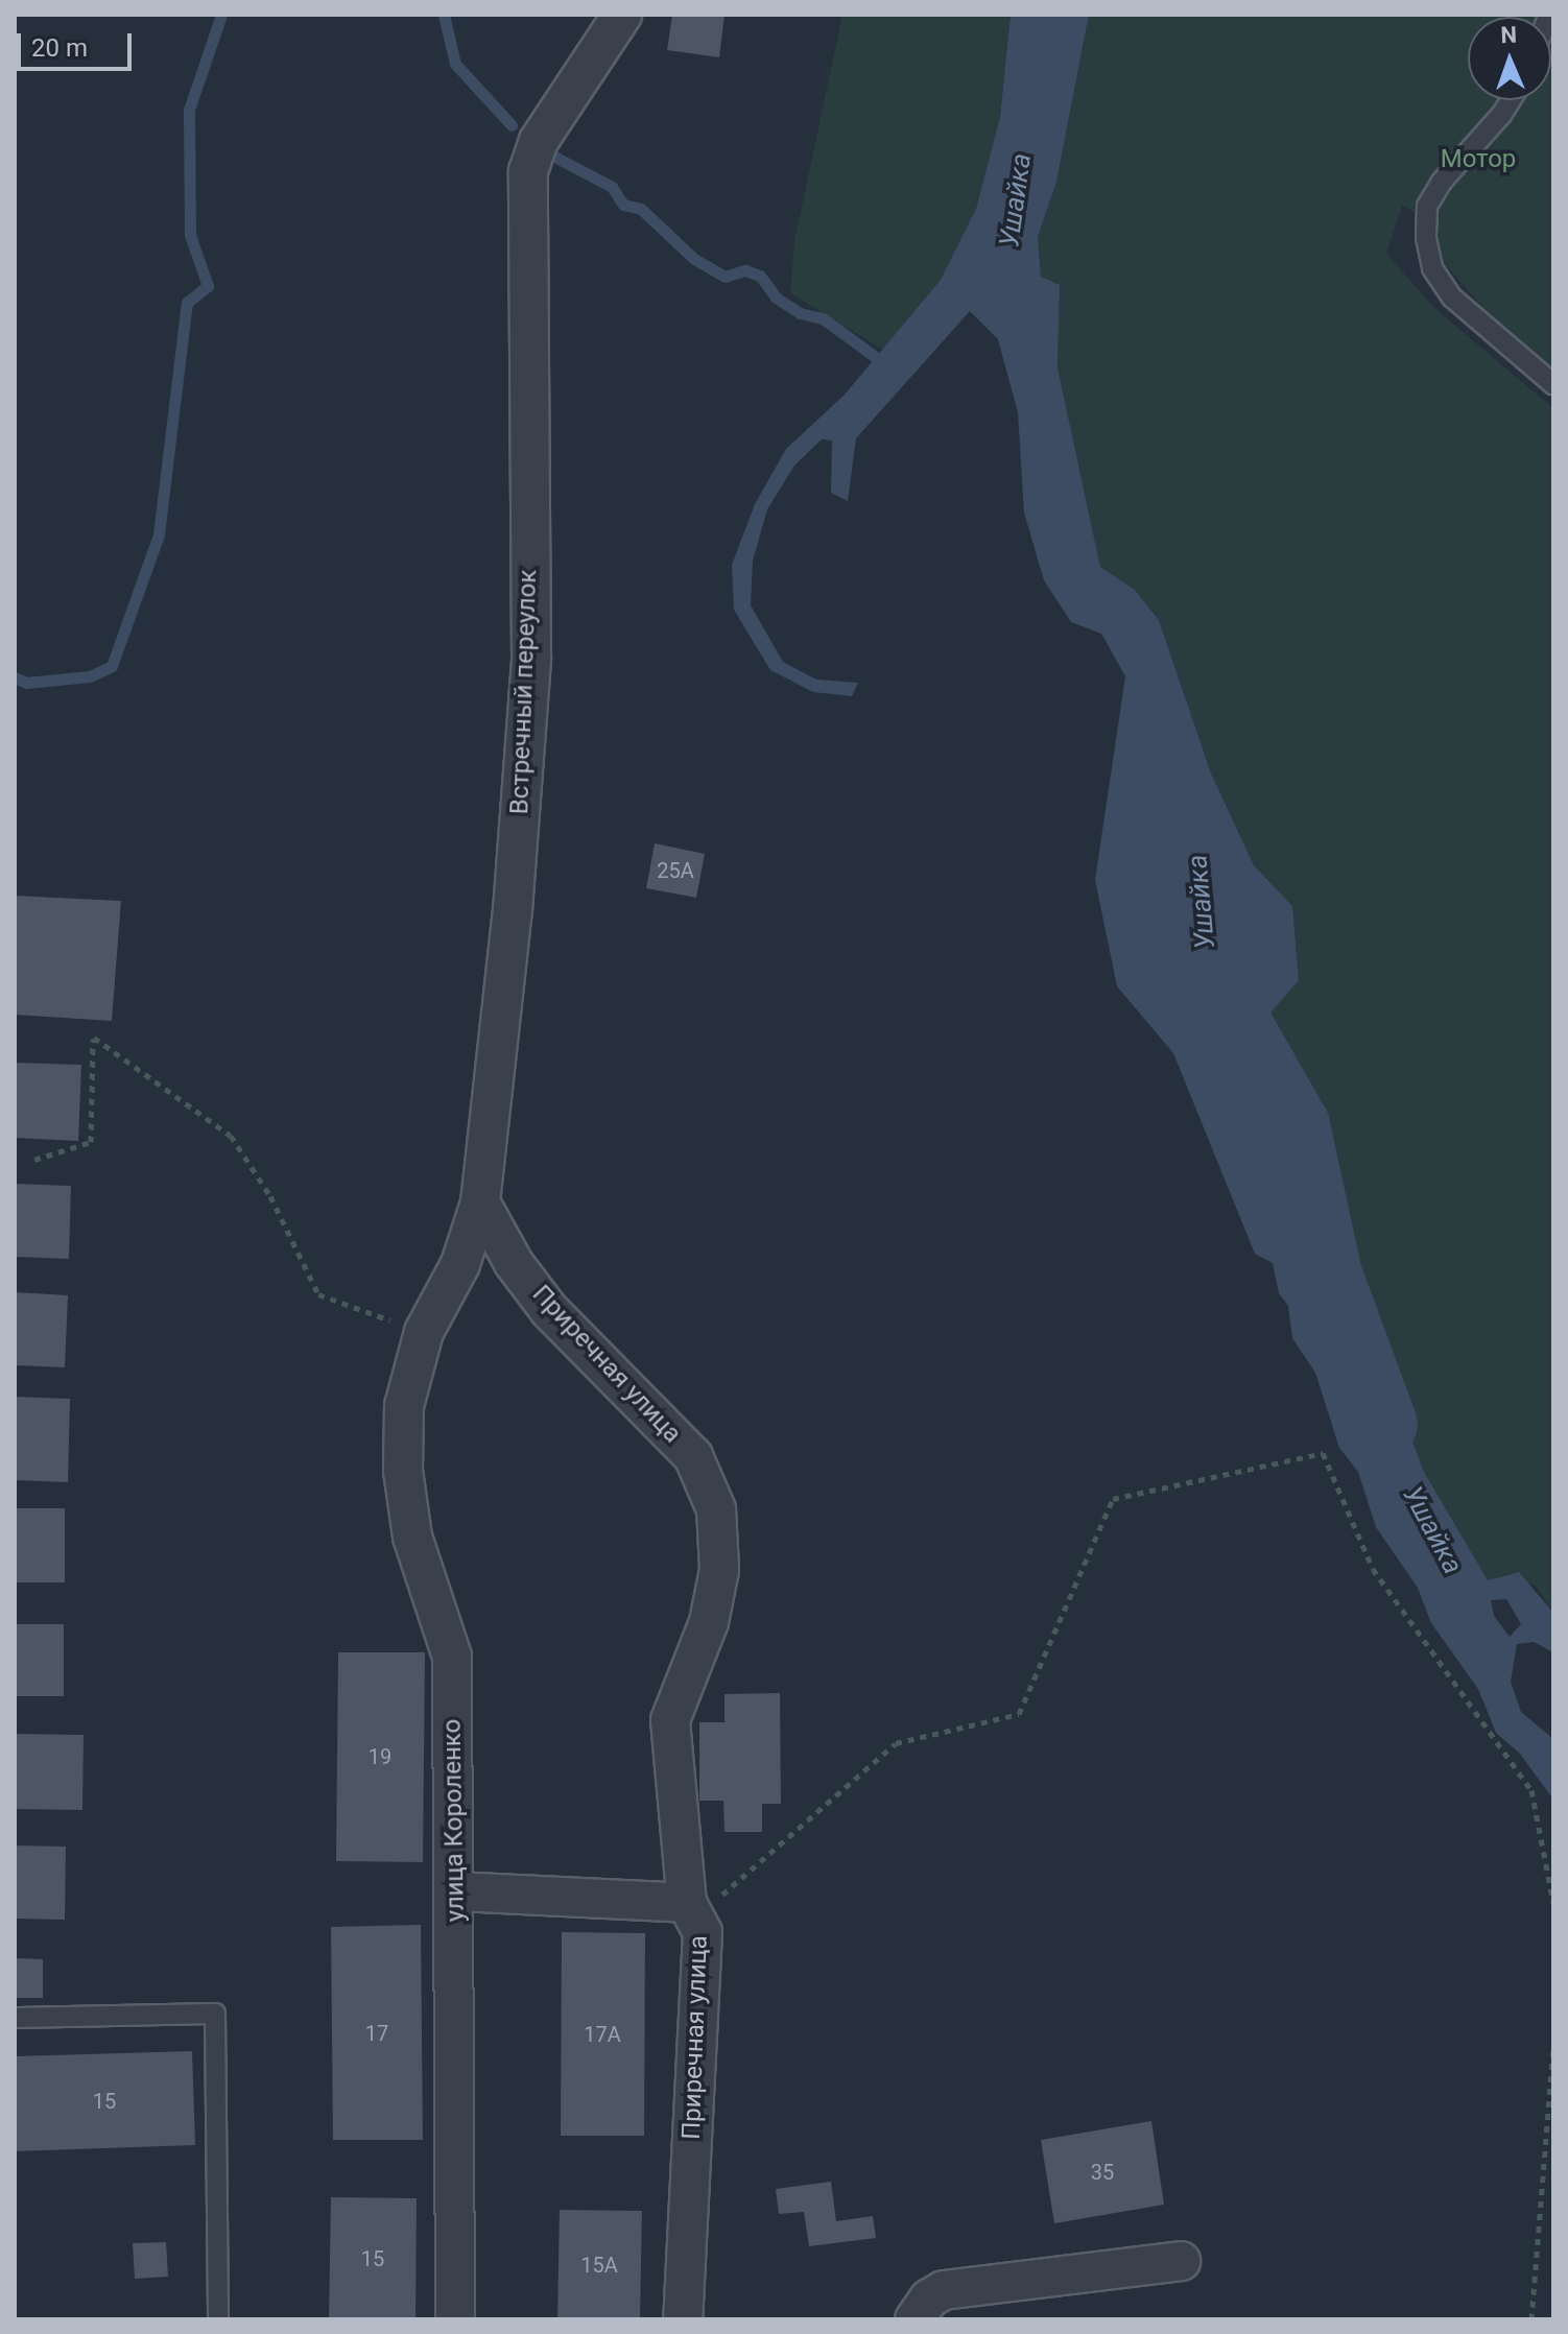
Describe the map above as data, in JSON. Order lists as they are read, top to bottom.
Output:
{
  "streets": {
    "street": ["Встречный переулок", "Приречная улица", "улица Короленко"]
  },
  "crossings": [
    ["Встречный переулок", "Приречная улица"],
    ["Встречный переулок", "улица Короленко"]
  ],
  "water": ["Ушайка"],
  "parks": ["Мотор"],
  "house_numbers": [
    "25А",
    "19",
    "17",
    "17А",
    "15",
    "35",
    "15",
    "15А"
  ],
  "scale_bar": "20 m",
  "north": "top"
}
